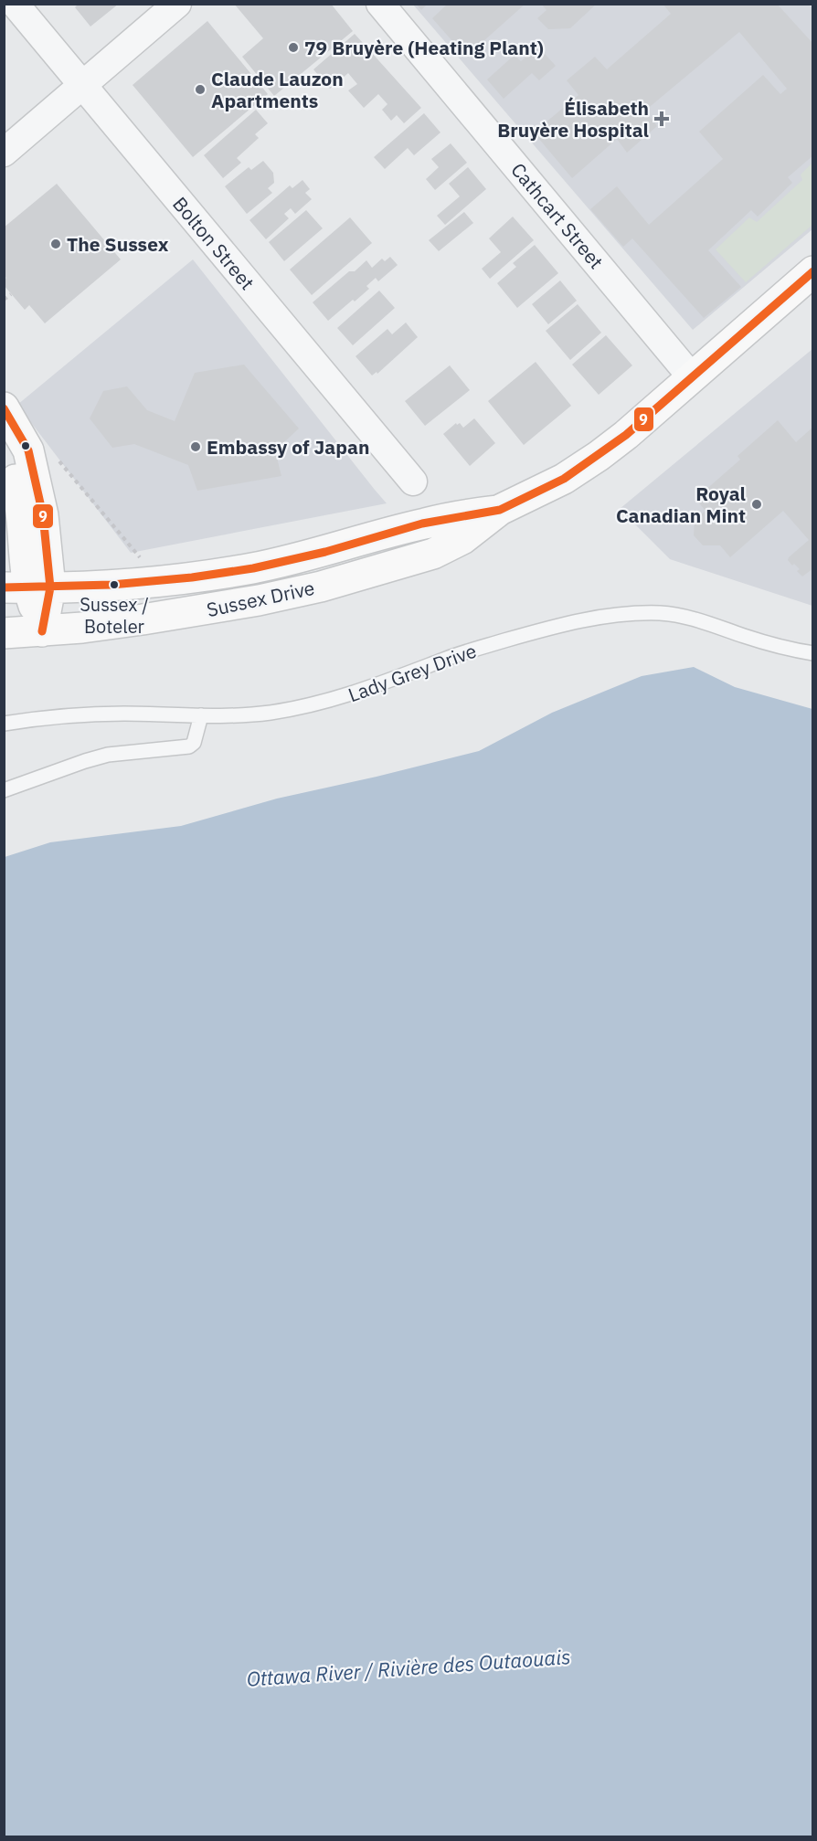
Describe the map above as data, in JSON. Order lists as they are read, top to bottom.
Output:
{
  "streets": {
    "main road": ["Sussex Drive"],
    "street": ["Cathcart Street", "Bolton Street"],
    "lane": ["Lady Grey Drive"]
  },
  "crossings": [
    ["Cathcart Street", "Sussex Drive"]
  ],
  "water": ["Ottawa River / Rivière des Outaouais"],
  "places": {
    "other": [
      "79 Bruyère (Heating Plant)",
      "Claude Lauzon Apartments",
      "The Sussex",
      "Embassy of Japan",
      "Royal Canadian Mint",
      "Sussex / Boteler"
    ],
    "health": ["Élisabeth Bruyère Hospital"]
  },
  "lines": ["transit line 9"]
}
